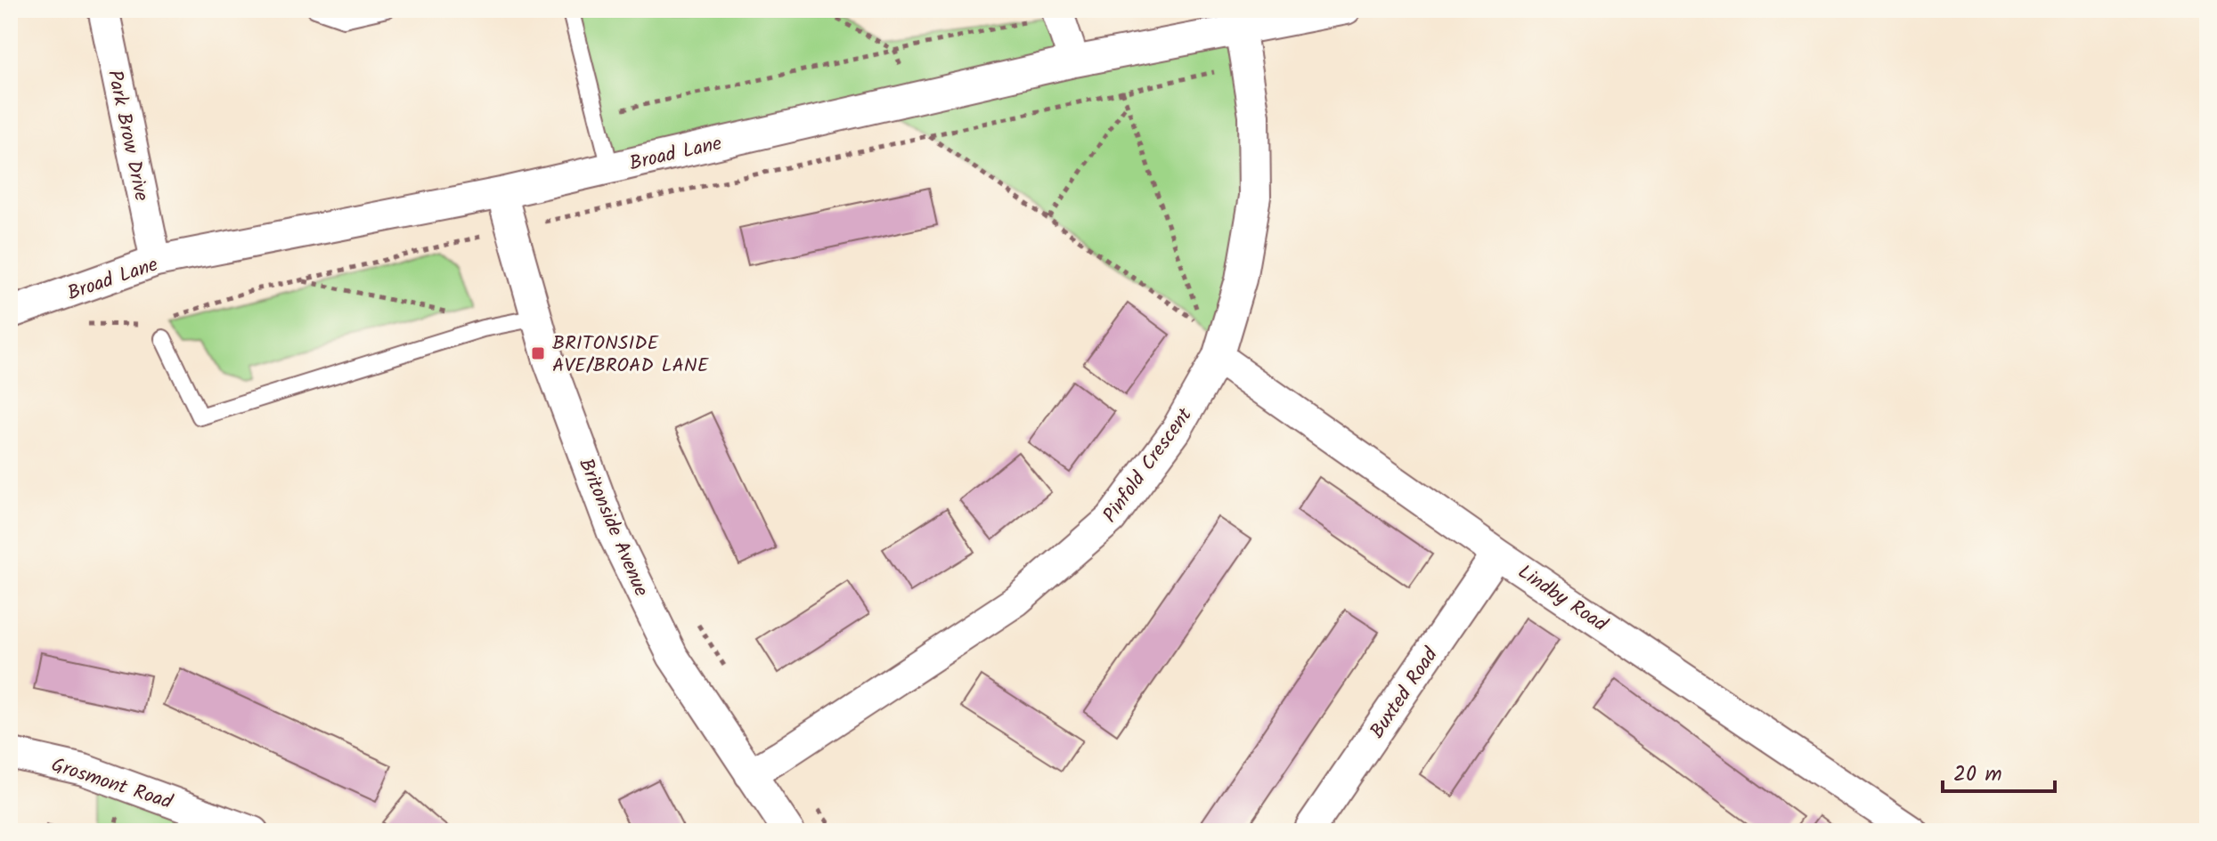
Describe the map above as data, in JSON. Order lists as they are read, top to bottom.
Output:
{
  "streets": {
    "street": [
      "Park Brow Drive",
      "Broad Lane",
      "Pinfold Crescent",
      "Britonside Avenue",
      "Lindby Road",
      "Buxted Road",
      "Grosmont Road"
    ]
  },
  "crossings": [
    ["Park Brow Drive", "Broad Lane"],
    ["Broad Lane", "Pinfold Crescent"],
    ["Broad Lane", "Britonside Avenue"],
    ["Pinfold Crescent", "Britonside Avenue"],
    ["Pinfold Crescent", "Lindby Road"],
    ["Lindby Road", "Buxted Road"]
  ],
  "places": {
    "transit": ["BRITONSIDE AVE/BROAD LANE"]
  },
  "scale_bar": "20 m"
}
